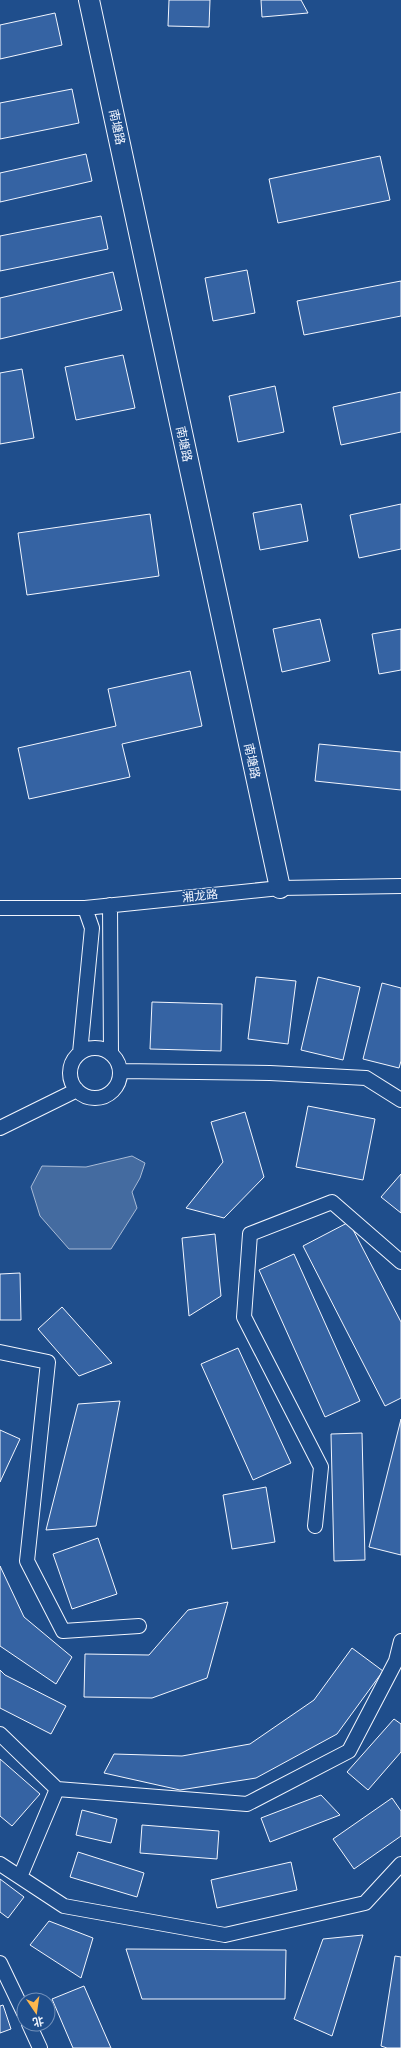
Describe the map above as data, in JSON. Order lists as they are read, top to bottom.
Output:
{
  "streets": {
    "street": ["南塘路", "湘龙路"]
  },
  "crossings": [
    ["南塘路", "湘龙路"]
  ],
  "north": "bottom"
}
